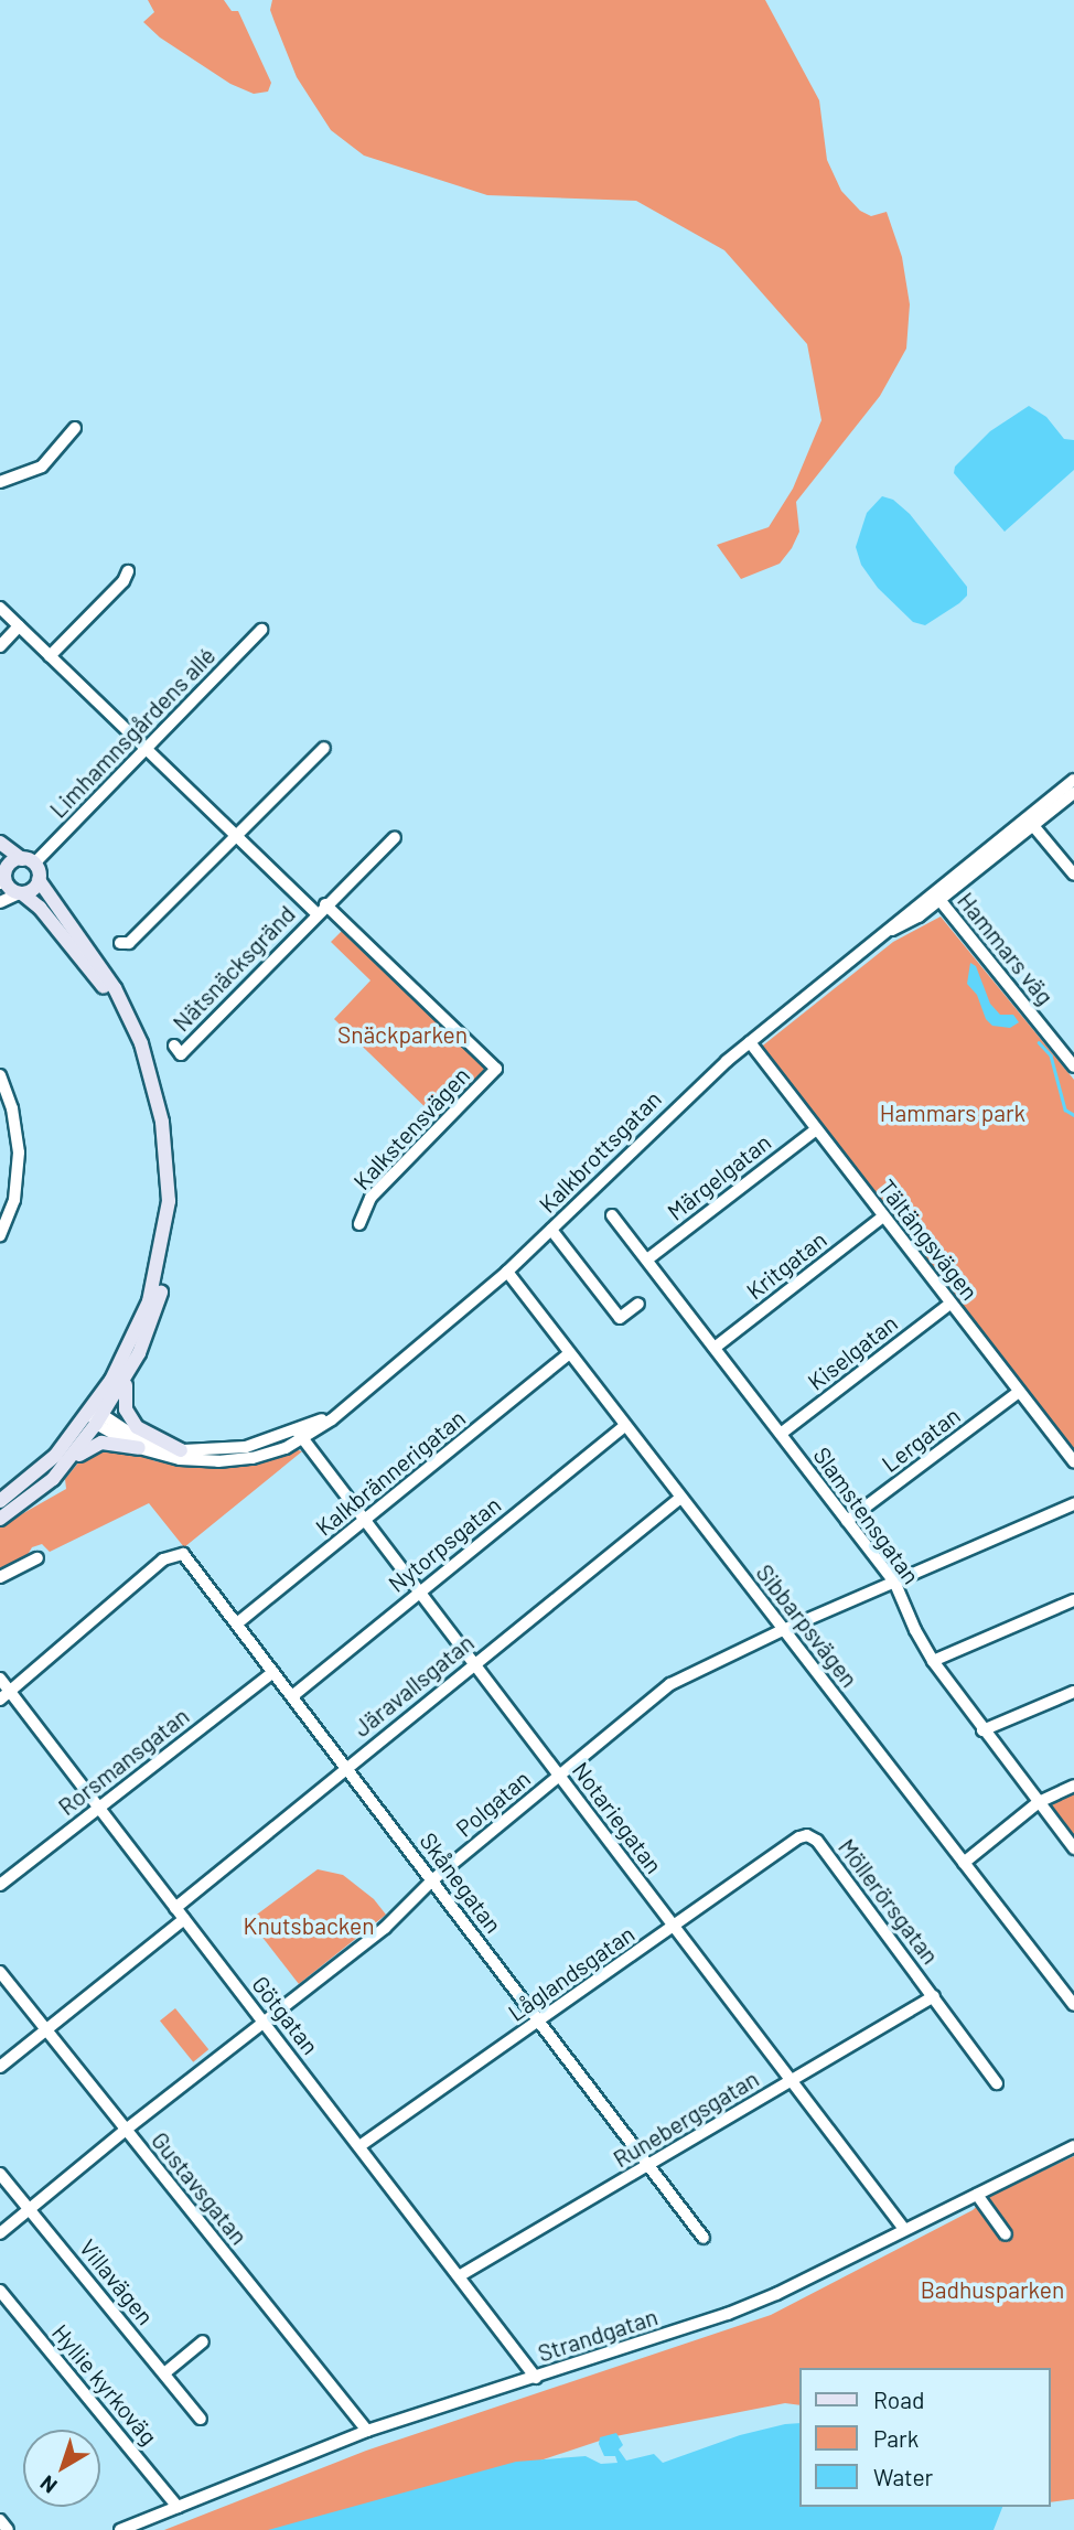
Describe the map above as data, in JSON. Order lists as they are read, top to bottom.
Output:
{
  "streets": {
    "street": [
      "Limhamnsgårdens allé",
      "Hammars väg",
      "Nätsnäcksgränd",
      "Kalkstensvägen",
      "Kalkbrottsgatan",
      "Märgelgatan",
      "Tältängsvägen",
      "Kritgatan",
      "Kiselgatan",
      "Lergatan",
      "Kalkbrännerigatan",
      "Slamstensgatan",
      "Nytorpsgatan",
      "Sibbarpsvägen",
      "Järavallsgatan",
      "Rorsmansgatan",
      "Polgatan",
      "Notariegatan",
      "Skånegatan",
      "Möllerörsgatan",
      "Låglandsgatan",
      "Götgatan",
      "Runebergsgatan",
      "Gustavsgatan",
      "Villavägen",
      "Strandgatan",
      "Hyllie kyrkoväg"
    ]
  },
  "crossings": [
    ["Limhamnsgårdens allé", "Kalkstensvägen"],
    ["Hammars väg", "Kalkbrottsgatan"],
    ["Nätsnäcksgränd", "Kalkstensvägen"],
    ["Kalkbrottsgatan", "Tältängsvägen"],
    ["Kalkbrottsgatan", "Sibbarpsvägen"],
    ["Kalkbrottsgatan", "Notariegatan"],
    ["Märgelgatan", "Tältängsvägen"],
    ["Märgelgatan", "Slamstensgatan"],
    ["Tältängsvägen", "Kritgatan"],
    ["Tältängsvägen", "Kiselgatan"],
    ["Tältängsvägen", "Lergatan"],
    ["Kritgatan", "Slamstensgatan"],
    ["Kiselgatan", "Slamstensgatan"],
    ["Lergatan", "Slamstensgatan"],
    ["Kalkbrännerigatan", "Sibbarpsvägen"],
    ["Kalkbrännerigatan", "Notariegatan"],
    ["Kalkbrännerigatan", "Skånegatan"],
    ["Slamstensgatan", "Polgatan"],
    ["Nytorpsgatan", "Sibbarpsvägen"],
    ["Nytorpsgatan", "Notariegatan"],
    ["Nytorpsgatan", "Skånegatan"],
    ["Sibbarpsvägen", "Järavallsgatan"],
    ["Sibbarpsvägen", "Polgatan"],
    ["Järavallsgatan", "Notariegatan"],
    ["Järavallsgatan", "Skånegatan"],
    ["Järavallsgatan", "Götgatan"],
    ["Rorsmansgatan", "Skånegatan"],
    ["Rorsmansgatan", "Götgatan"],
    ["Polgatan", "Notariegatan"],
    ["Polgatan", "Skånegatan"],
    ["Polgatan", "Götgatan"],
    ["Polgatan", "Gustavsgatan"],
    ["Polgatan", "Villavägen"],
    ["Notariegatan", "Låglandsgatan"],
    ["Notariegatan", "Runebergsgatan"],
    ["Notariegatan", "Strandgatan"],
    ["Skånegatan", "Låglandsgatan"],
    ["Skånegatan", "Götgatan"],
    ["Skånegatan", "Runebergsgatan"],
    ["Möllerörsgatan", "Låglandsgatan"],
    ["Möllerörsgatan", "Runebergsgatan"],
    ["Låglandsgatan", "Götgatan"],
    ["Götgatan", "Runebergsgatan"],
    ["Götgatan", "Strandgatan"],
    ["Gustavsgatan", "Strandgatan"],
    ["Strandgatan", "Hyllie kyrkoväg"]
  ],
  "parks": [
    "Snäckparken",
    "Hammars park",
    "Knutsbacken",
    "Badhusparken"
  ],
  "legend": ["Road", "Park", "Water"],
  "north": "bottom left"
}
